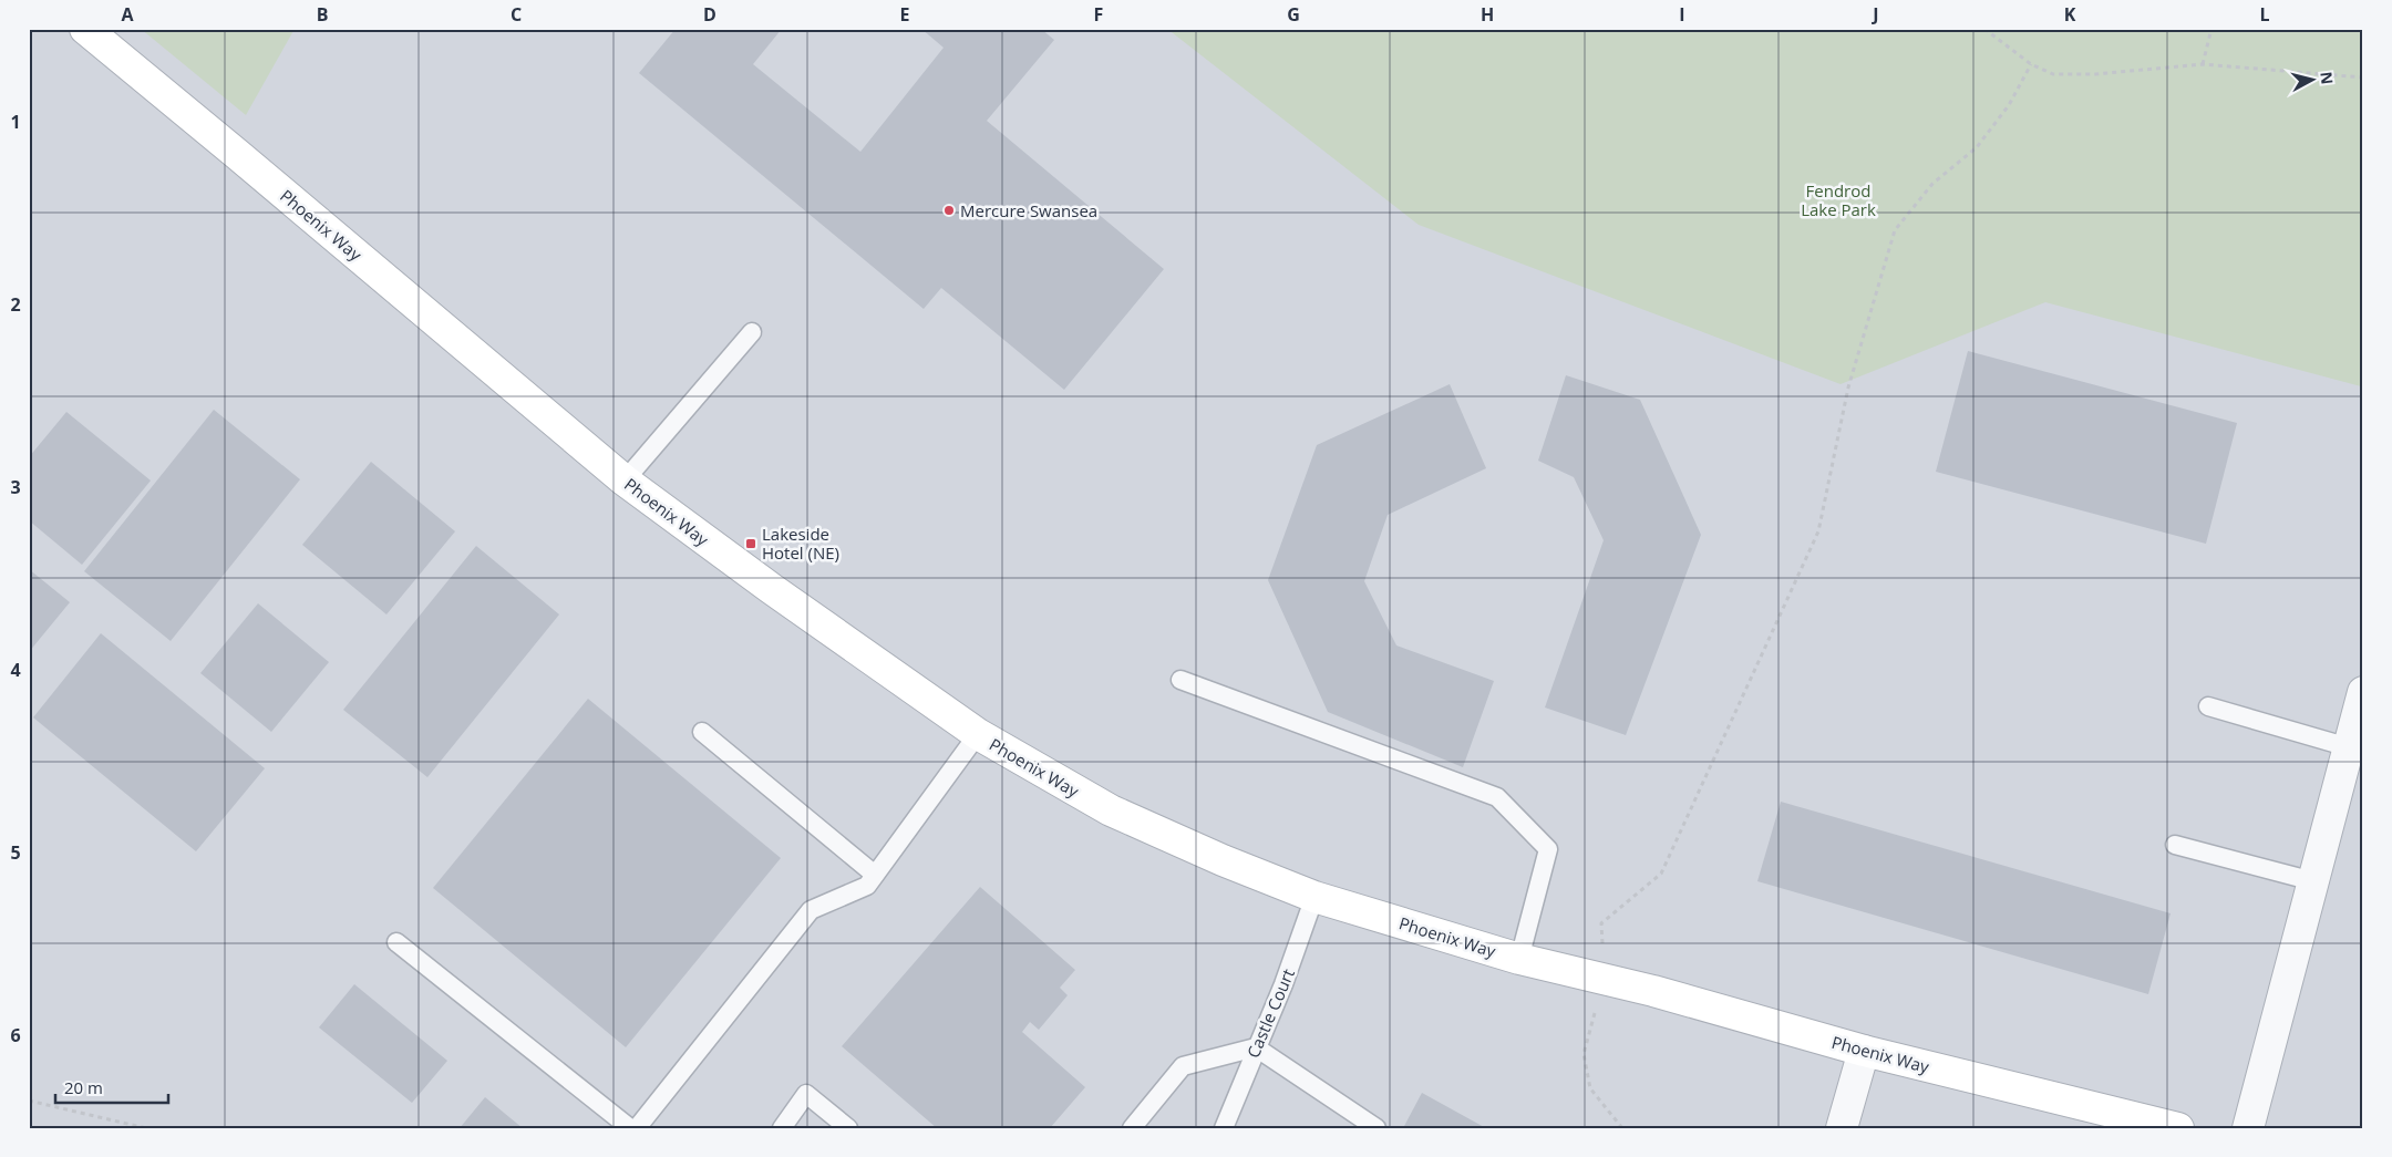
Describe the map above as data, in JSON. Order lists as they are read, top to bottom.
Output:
{
  "streets": {
    "street": ["Phoenix Way"],
    "lane": ["Castle Court"]
  },
  "crossings": [
    ["Phoenix Way", "Castle Court"]
  ],
  "parks": ["Fendrod Lake Park"],
  "places": {
    "other": ["Mercure Swansea"],
    "transit": ["Lakeside Hotel (NE)"]
  },
  "scale_bar": "20 m",
  "north": "right",
  "grid": {
    "columns": [
      "A",
      "B",
      "C",
      "D",
      "E",
      "F",
      "G",
      "H",
      "I",
      "J",
      "K",
      "L"
    ],
    "rows": [
      "1",
      "2",
      "3",
      "4",
      "5",
      "6"
    ]
  }
}
